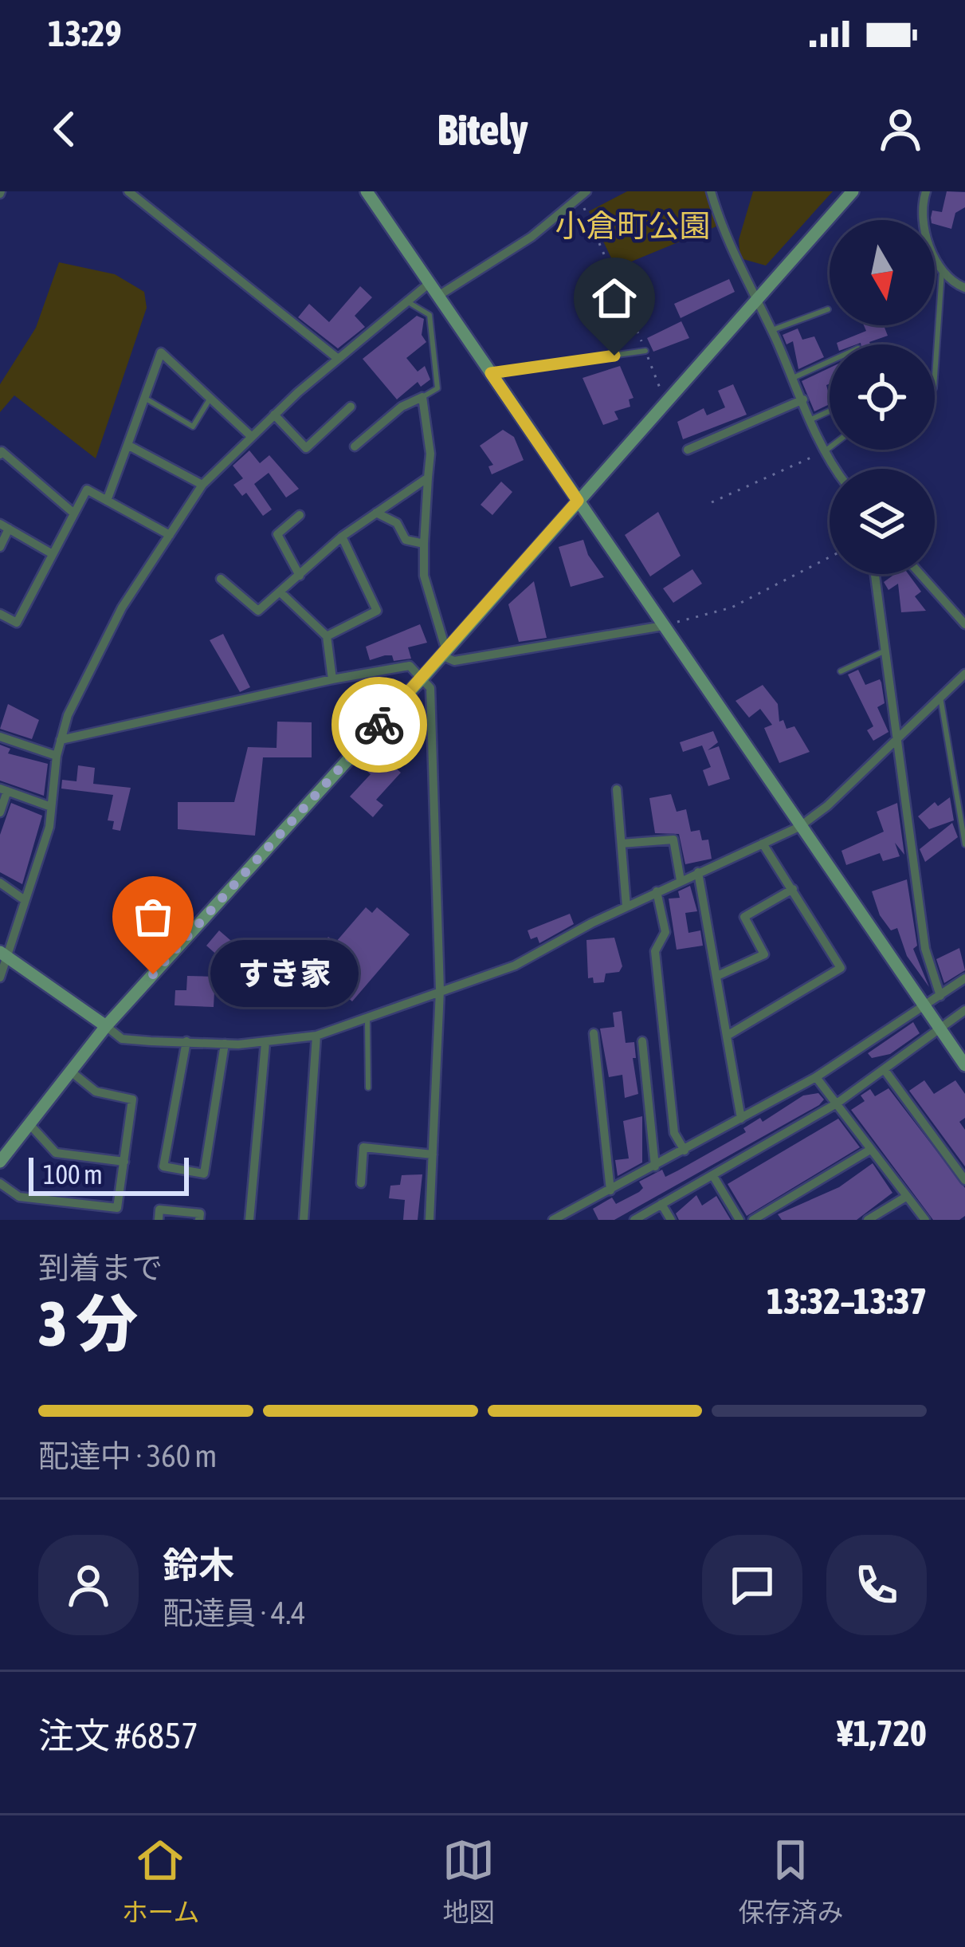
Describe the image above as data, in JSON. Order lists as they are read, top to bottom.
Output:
{
  "parks": ["小倉町公園"],
  "places": ["すき家"],
  "scale_bar": "100 m",
  "north": "bottom",
  "page": {
    "status": "13:29",
    "header": "Bitely",
    "bubble": "すき家",
    "scale": "100 m",
    "heading": ["3 分", "到着まで", "13:32–13:37"],
    "panel": [
      "鈴木",
      "配達員 · 4.4",
      "注文 #6857",
      "¥1,720"
    ],
    "bar": "配達中 · 360 m",
    "tabs": ["ホーム", "地図", "保存済み"]
  }
}
